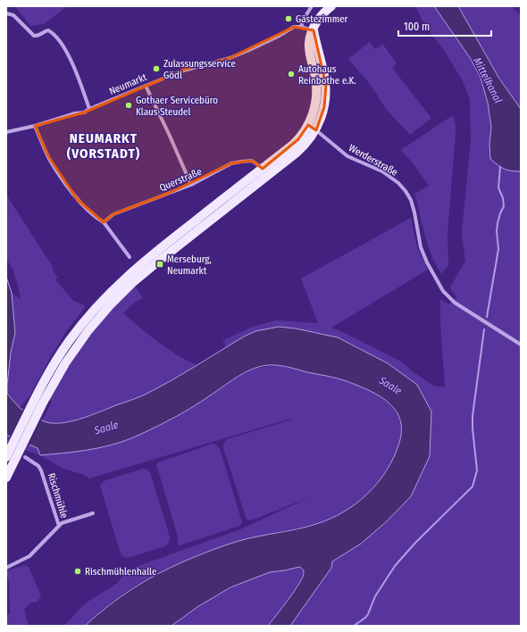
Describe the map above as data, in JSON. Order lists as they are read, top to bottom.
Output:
{
  "streets": {
    "street": [
      "Neumarkt",
      "Werderstraße",
      "Querstraße",
      "Rischmühle"
    ]
  },
  "districts": ["NEUMARKT (VORSTADT)"],
  "water": ["Mittelkanal", "Saale"],
  "places": {
    "other": [
      "Gästezimmer",
      "Zulassungsservice Gödl",
      "Autohaus Reinbothe e.K.",
      "Gothaer Servicebüro Klaus Steudel",
      "Rischmühlenhalle"
    ],
    "transit": ["Merseburg, Neumarkt"]
  },
  "scale_bar": "100 m"
}
